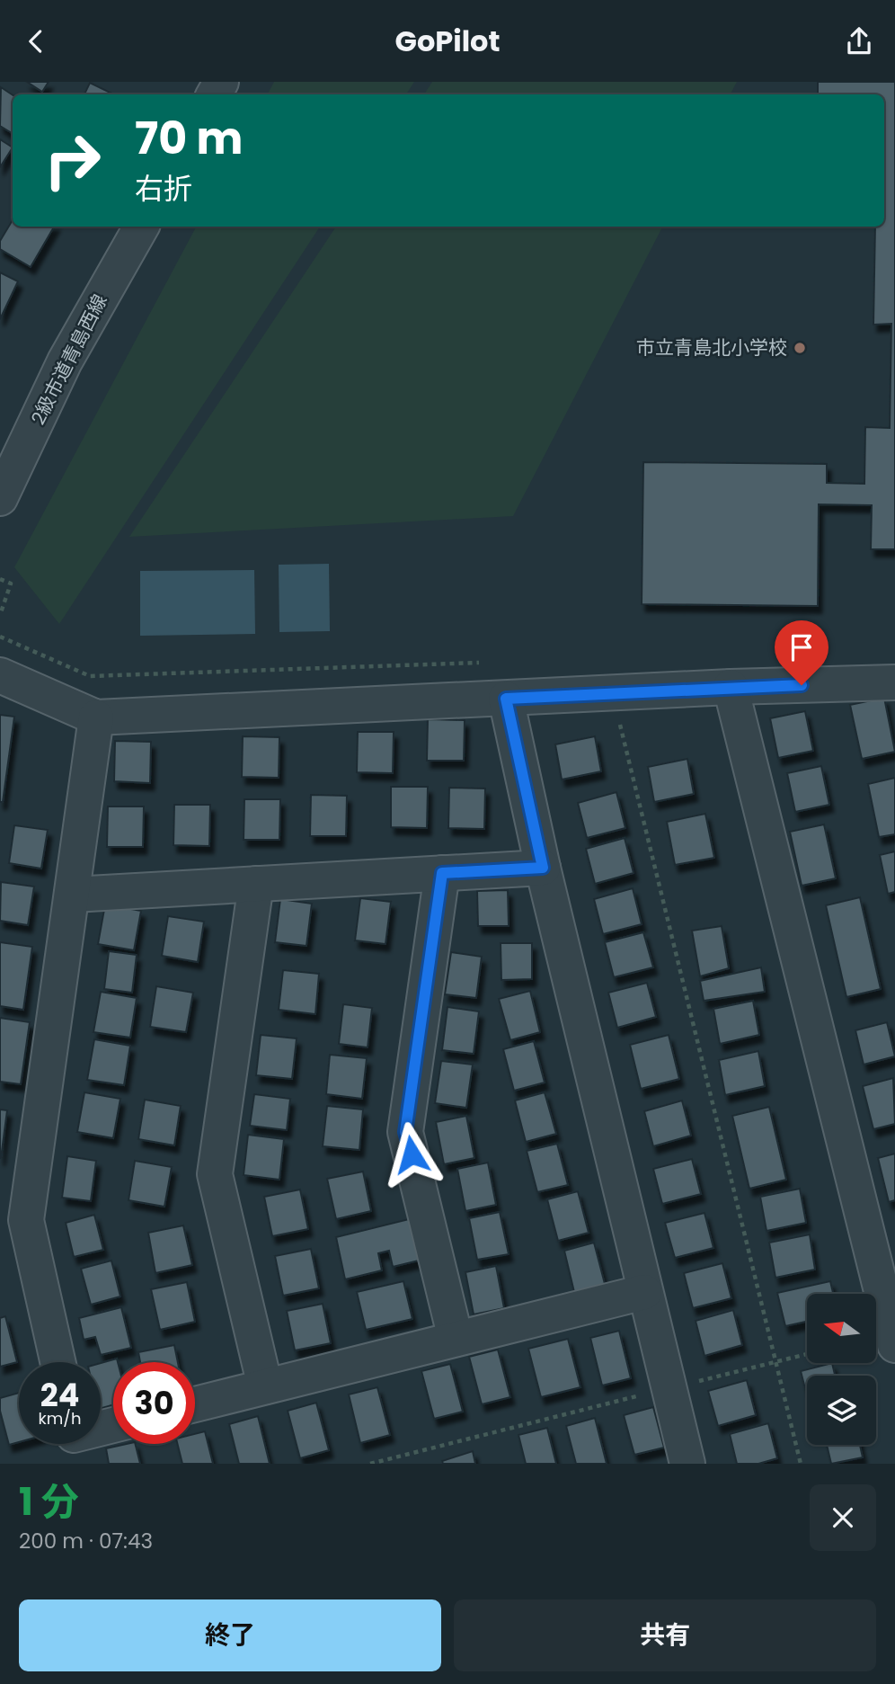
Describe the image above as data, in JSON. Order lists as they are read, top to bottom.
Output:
{
  "streets": {
    "street": ["2級市道青島西線"]
  },
  "places": ["市立青島北小学校"],
  "north": "left",
  "page": {
    "header": "GoPilot",
    "turn": ["70 m", "右折"],
    "speed": "24 km/h",
    "limit": "30",
    "heading": ["1 分", "200 m · 07:43"],
    "buttons": ["終了", "共有"]
  }
}
